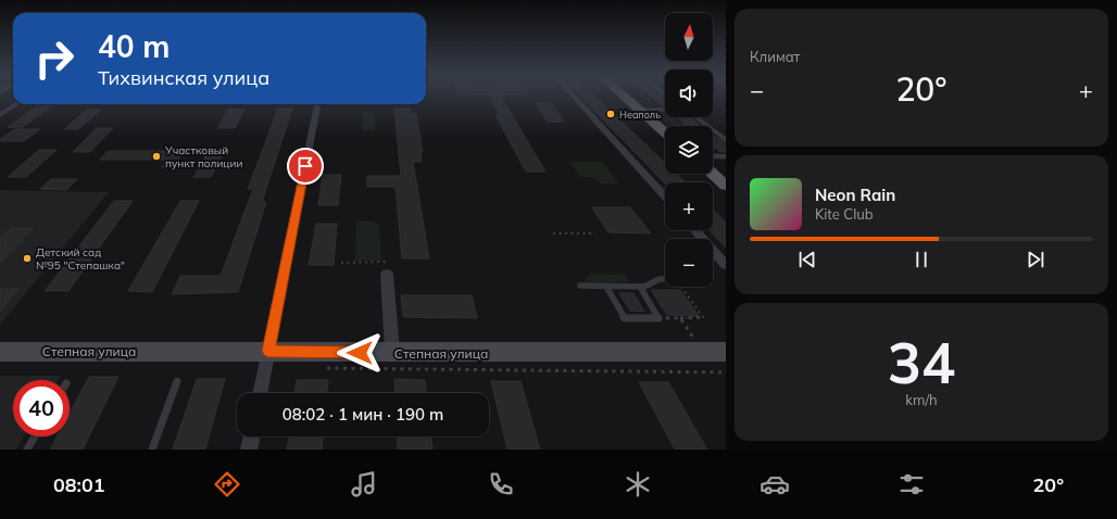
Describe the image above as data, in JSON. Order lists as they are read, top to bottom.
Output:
{
  "streets": {
    "street": ["Степная улица"]
  },
  "places": ["Неаполь", "Участковый пункт полиции", "Детский сад №95 \"Степашка\""],
  "north": "top",
  "page": {
    "tile": [
      "Климат",
      ["34", "km/h"]
    ],
    "map_buttons": ["+", "−"],
    "turn": ["40 m", "Тихвинская улица"],
    "heat": ["−", "20°", "+"],
    "song": ["Neon Rain", "Kite Club"],
    "limit": "40",
    "trip": "08:02 · 1 мин · 190 m",
    "tabs": ["08:01", "20°"]
  }
}
